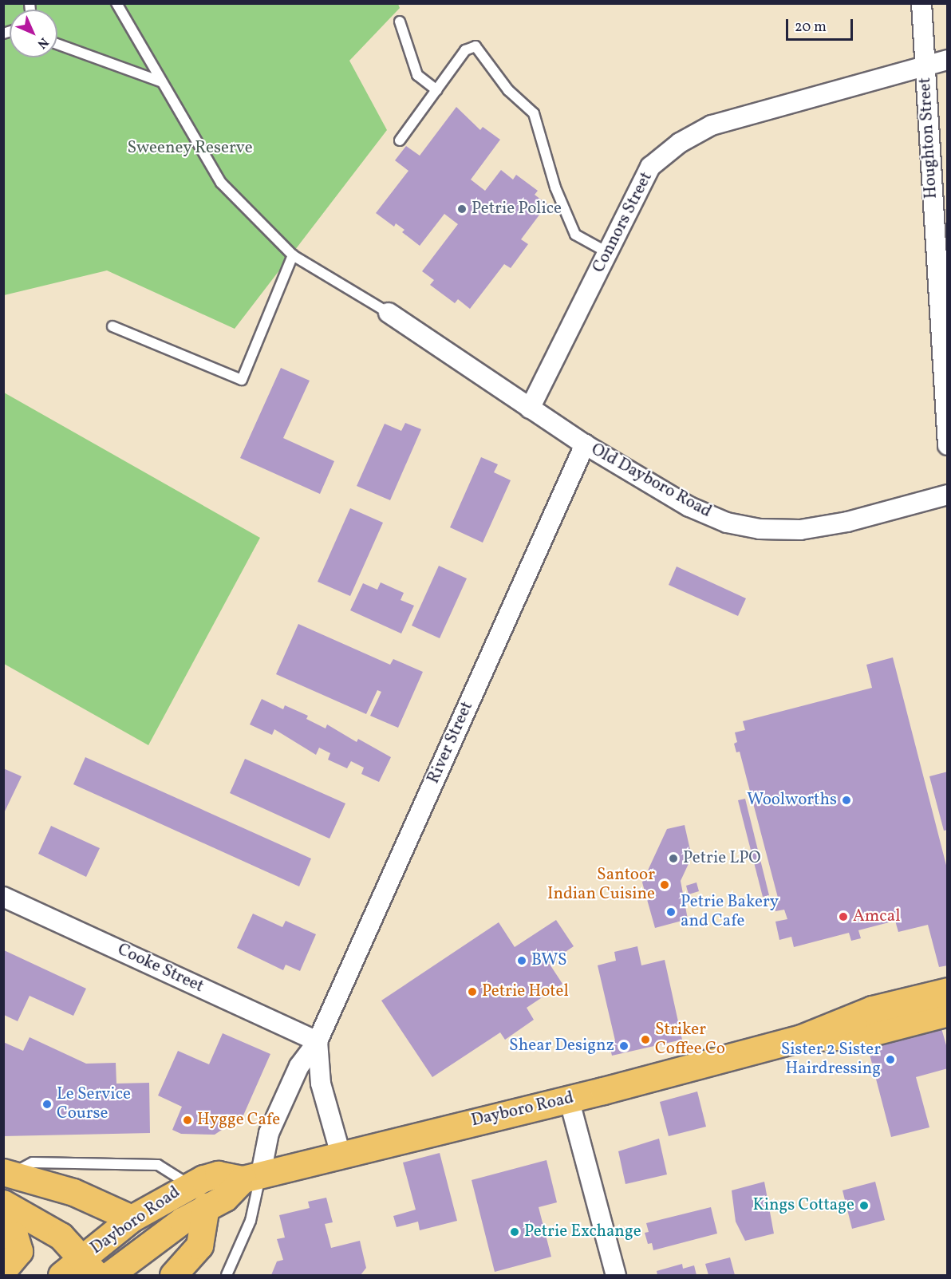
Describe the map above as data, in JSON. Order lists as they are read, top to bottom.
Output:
{
  "streets": {
    "main road": ["Dayboro Road"],
    "street": [
      "Houghton Street",
      "Connors Street",
      "Old Dayboro Road",
      "River Street",
      "Cooke Street"
    ]
  },
  "crossings": [
    ["Houghton Street", "Connors Street"],
    ["Connors Street", "Old Dayboro Road"],
    ["Old Dayboro Road", "River Street"],
    ["River Street", "Cooke Street"],
    ["River Street", "Dayboro Road"]
  ],
  "parks": ["Sweeney Reserve"],
  "places": [
    "Petrie Police",
    "Woolworths",
    "Petrie LPO",
    "Santoor Indian Cuisine",
    "Petrie Bakery and Cafe",
    "Amcal",
    "BWS",
    "Petrie Hotel",
    "Striker Coffee Co",
    "Shear Designz",
    "Sister 2 Sister Hairdressing",
    "Le Service Course",
    "Hygge Cafe",
    "Kings Cottage",
    "Petrie Exchange"
  ],
  "scale_bar": "20 m",
  "north": "bottom right"
}
